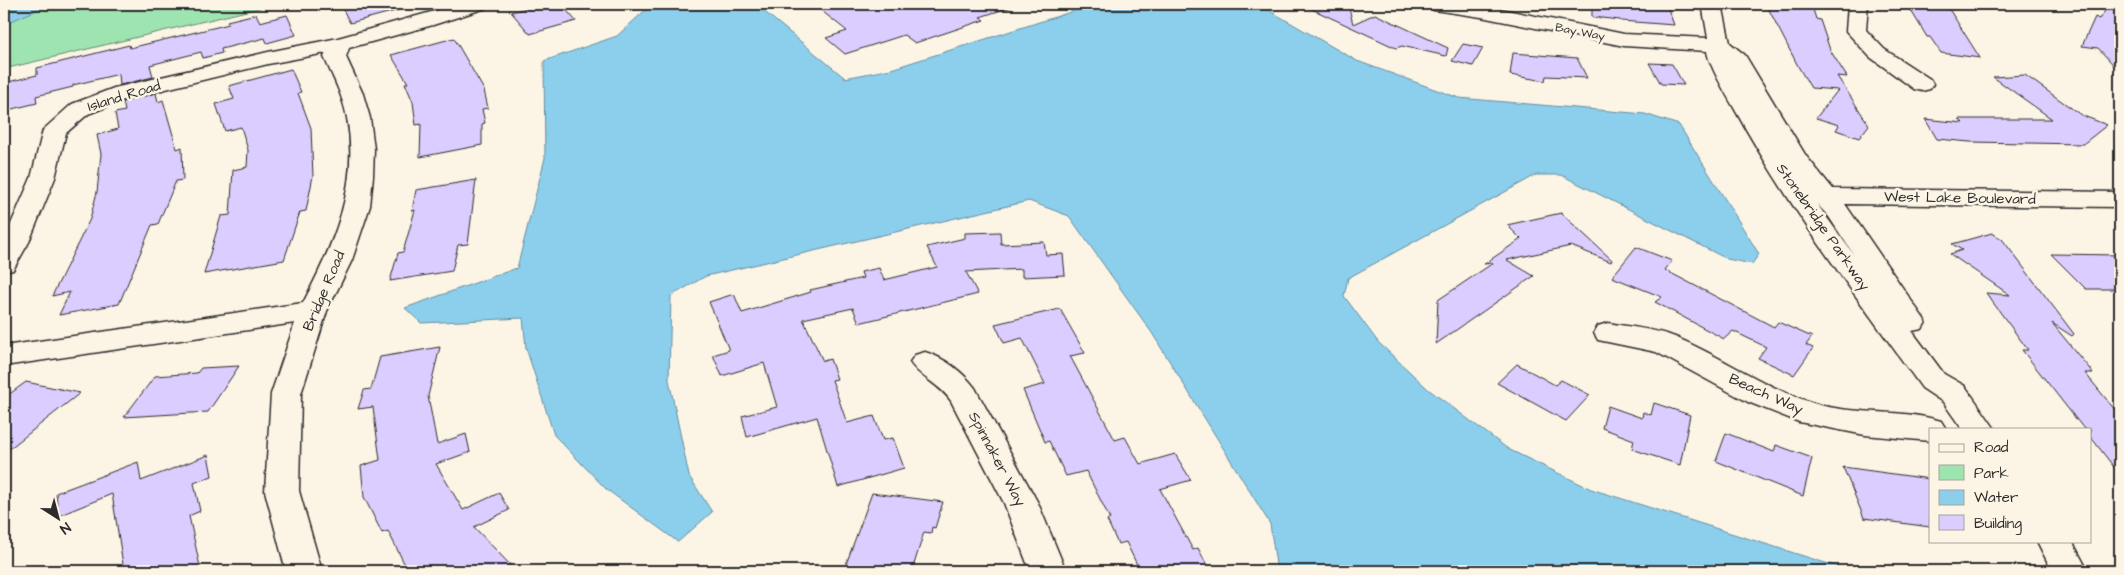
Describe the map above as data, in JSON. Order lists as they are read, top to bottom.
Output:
{
  "streets": {
    "street": [
      "Bay Way",
      "Island Road",
      "West Lake Boulevard",
      "Stonebridge Parkway",
      "Bridge Road",
      "Beach Way",
      "Spinnaker Way"
    ]
  },
  "crossings": [
    ["Bay Way", "Stonebridge Parkway"],
    ["Island Road", "Bridge Road"],
    ["West Lake Boulevard", "Stonebridge Parkway"]
  ],
  "legend": [
    "Road",
    "Park",
    "Water",
    "Building"
  ],
  "north": "bottom right"
}
